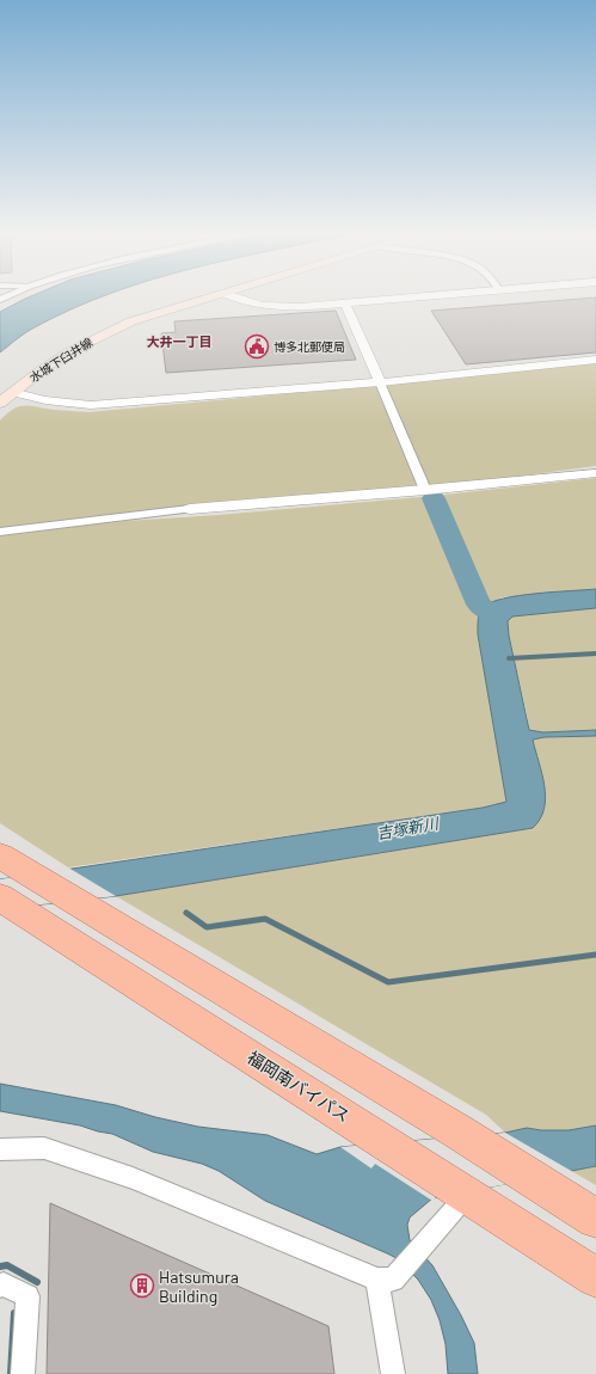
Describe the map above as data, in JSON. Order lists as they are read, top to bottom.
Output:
{
  "streets": {
    "highway": ["福岡南バイパス"],
    "main road": ["水城下臼井線"]
  },
  "districts": ["大井一丁目"],
  "water": ["吉塚新川"],
  "places": {
    "public building": ["博多北郵便局"],
    "building": ["Hatsumura Building"]
  }
}
